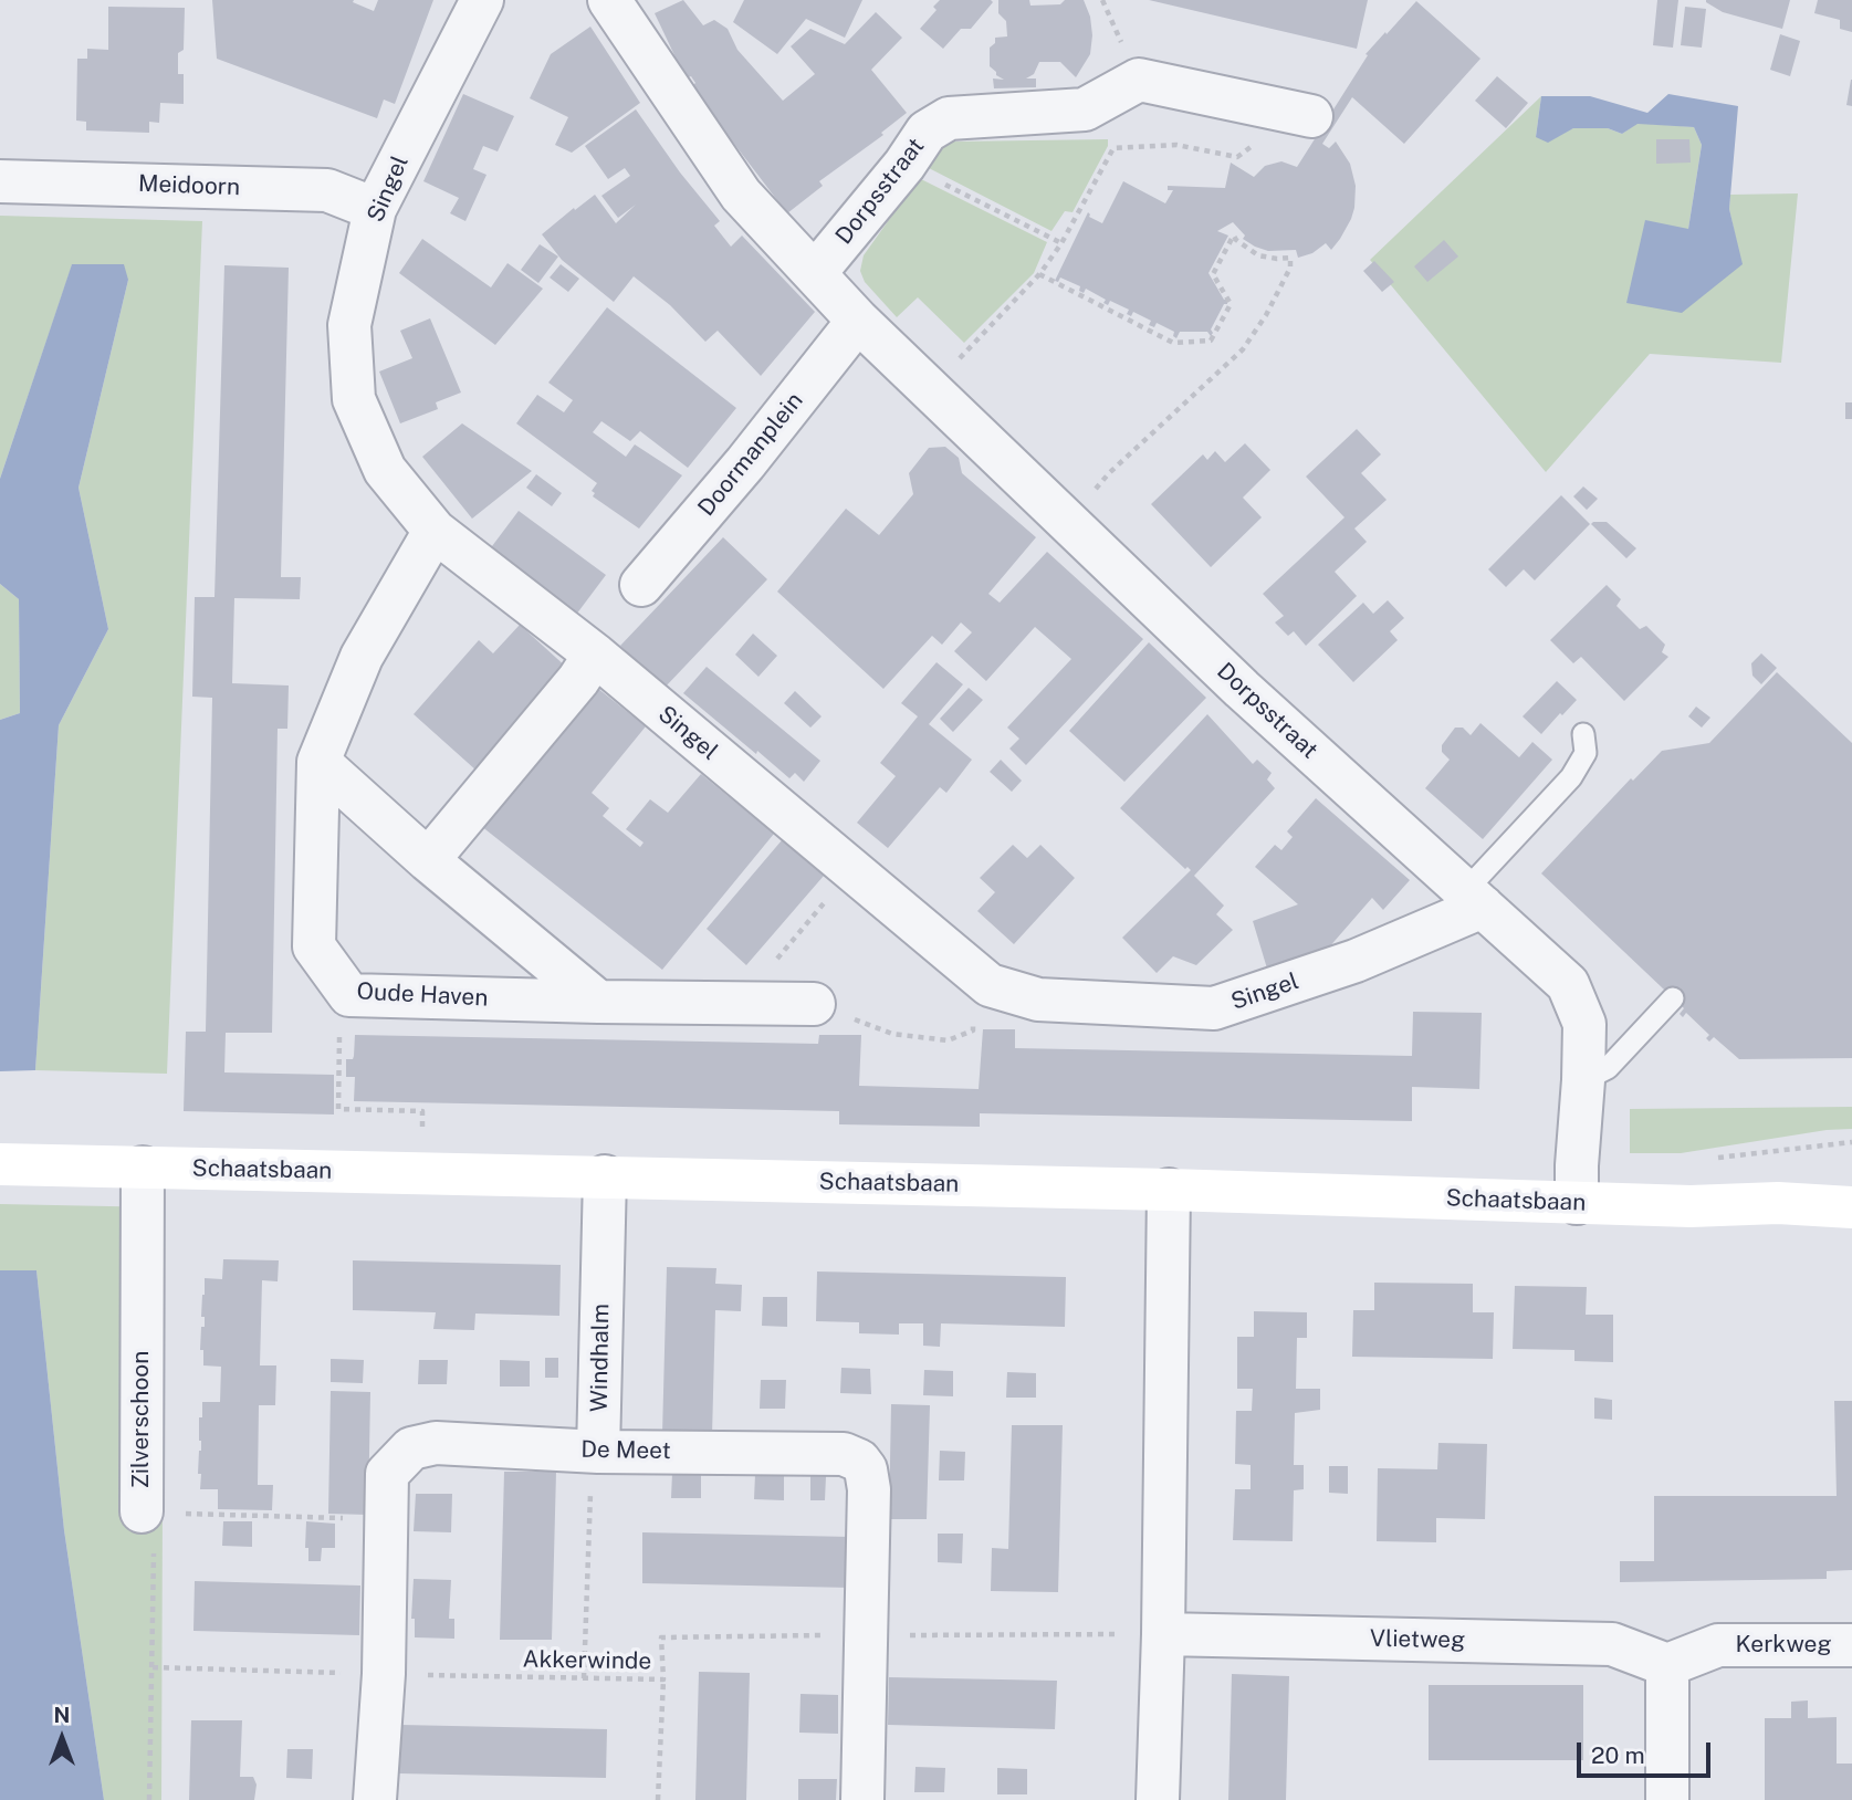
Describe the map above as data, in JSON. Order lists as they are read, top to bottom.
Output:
{
  "streets": {
    "street": [
      "Meidoorn",
      "Singel",
      "Dorpsstraat",
      "Doormanplein",
      "Oude Haven",
      "Schaatsbaan",
      "Windhalm",
      "Zilverschoon",
      "De Meet",
      "Vlietweg",
      "Kerkweg"
    ],
    "path": ["Akkerwinde"]
  },
  "crossings": [
    ["Meidoorn", "Singel"],
    ["Singel", "Dorpsstraat"],
    ["Singel", "Oude Haven"],
    ["Dorpsstraat", "Doormanplein"],
    ["Dorpsstraat", "Schaatsbaan"],
    ["Schaatsbaan", "Windhalm"],
    ["Schaatsbaan", "Zilverschoon"],
    ["Windhalm", "De Meet"],
    ["Zilverschoon", "Akkerwinde"],
    ["De Meet", "Akkerwinde"],
    ["Vlietweg", "Kerkweg"],
    ["Vlietweg", "Akkerwinde"]
  ],
  "scale_bar": "20 m",
  "north": "top"
}
